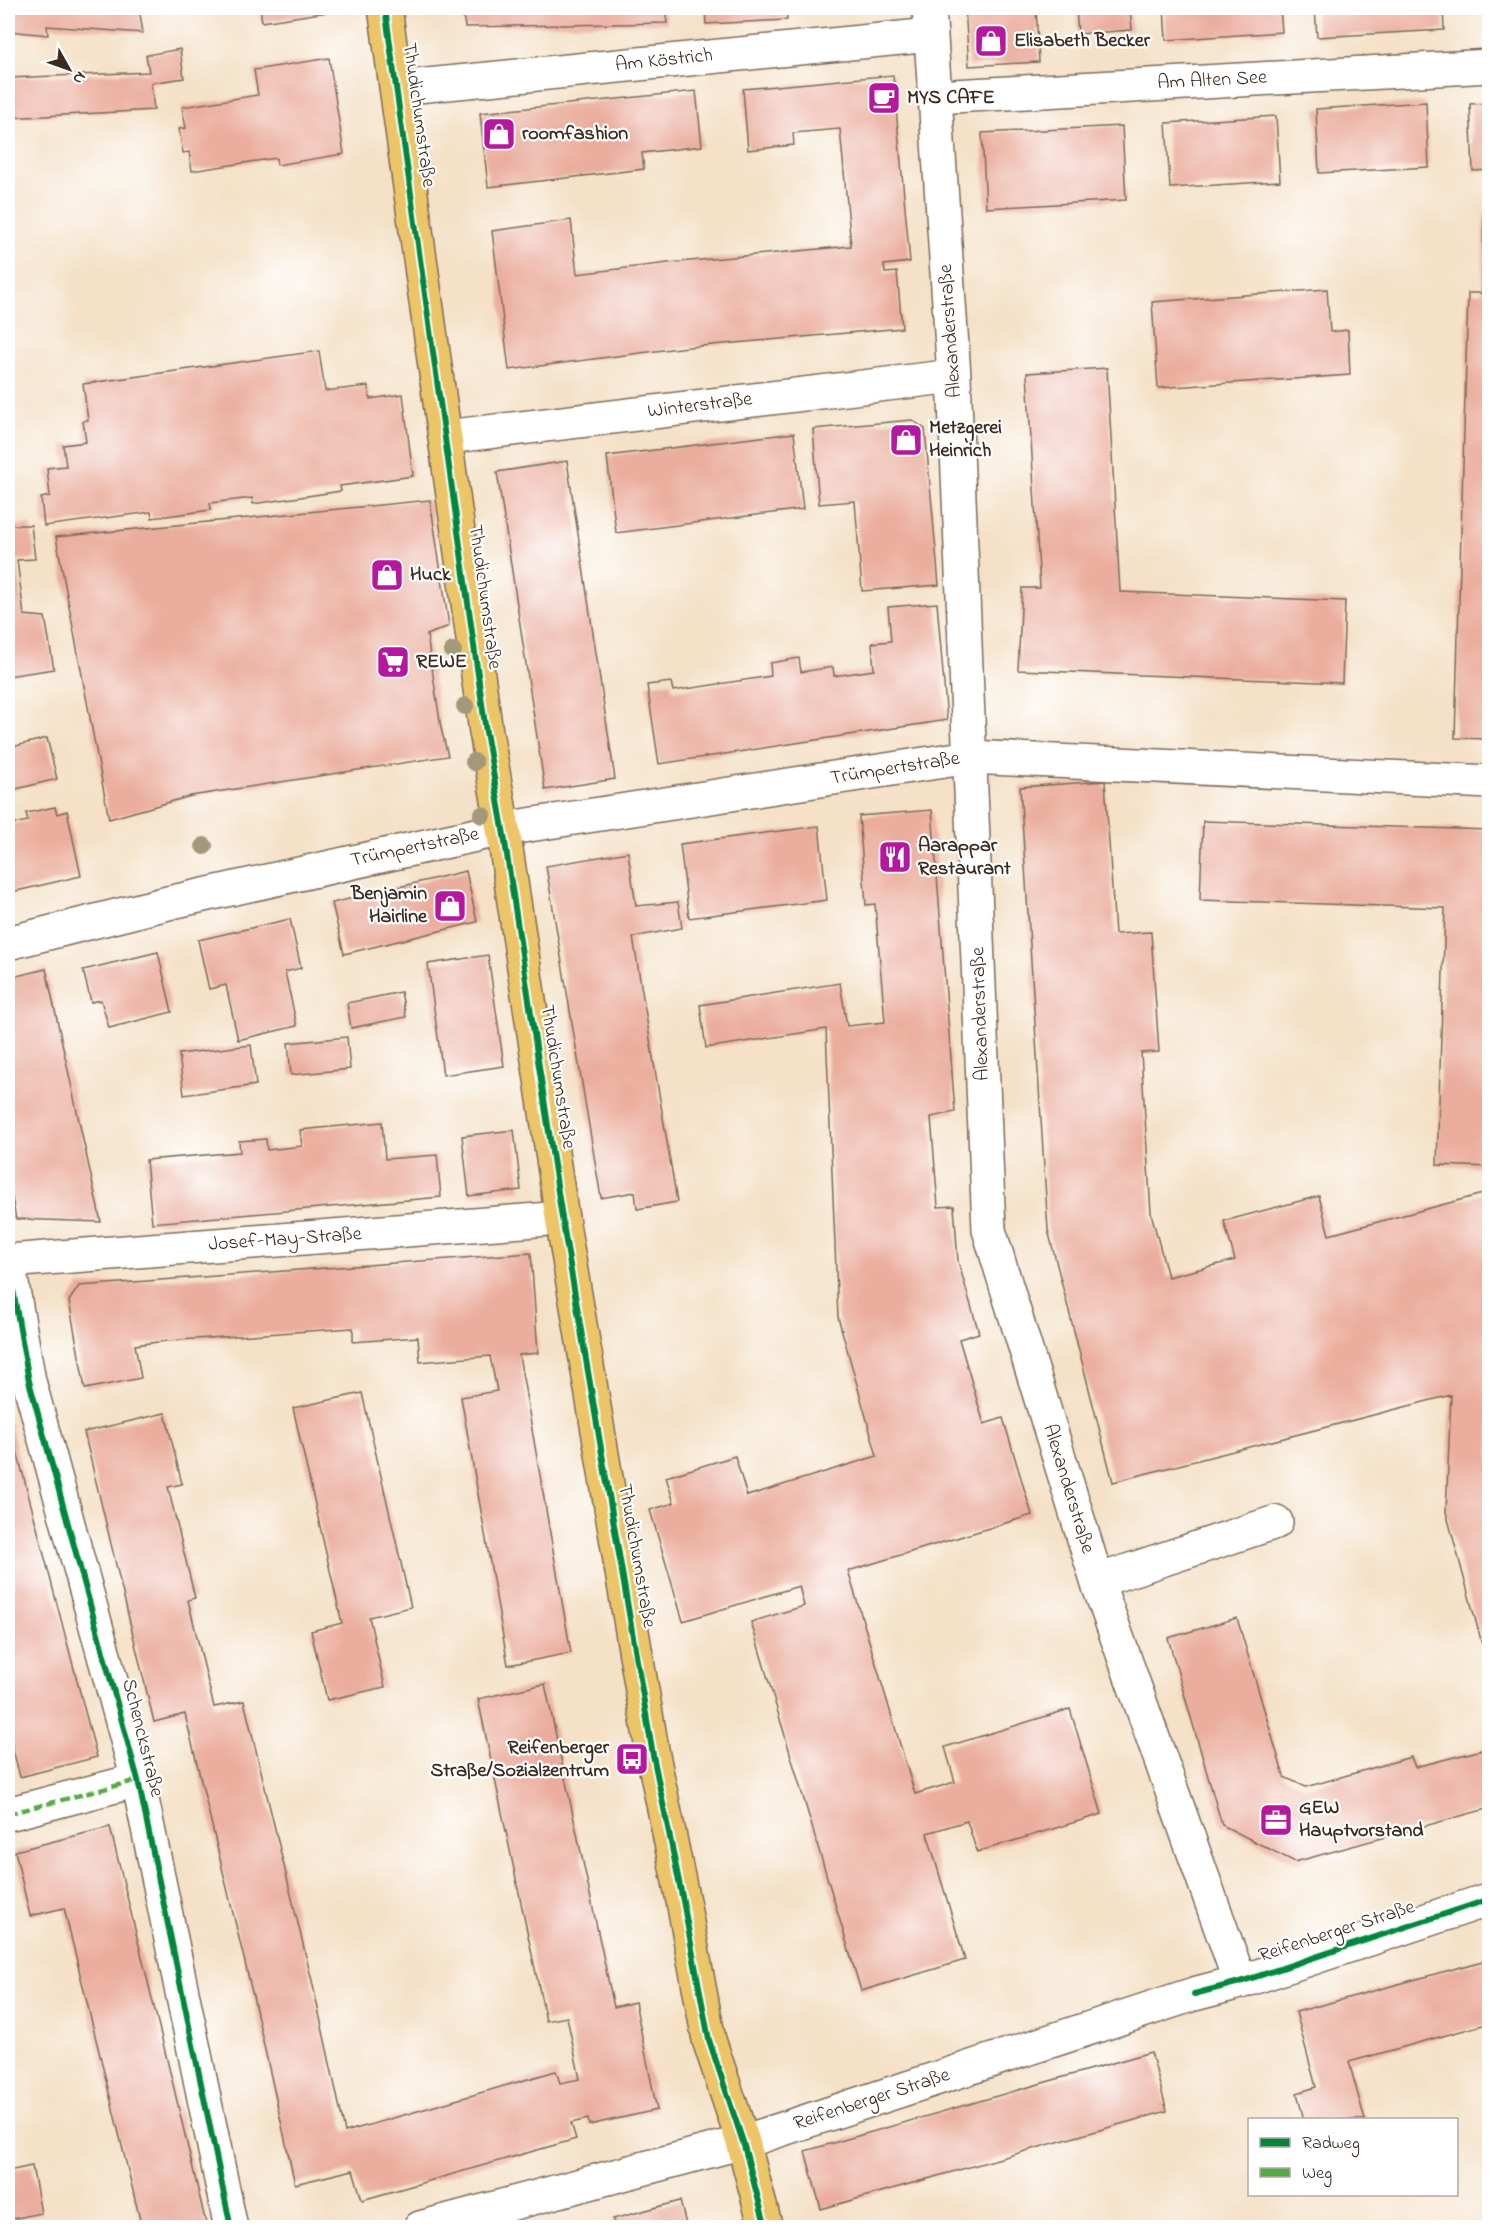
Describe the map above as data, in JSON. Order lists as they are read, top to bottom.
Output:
{
  "streets": {
    "main road": ["Thudichumstraße"],
    "street": [
      "Am Köstrich",
      "Am Alten See",
      "Alexanderstraße",
      "Winterstraße",
      "Trümpertstraße",
      "Josef-May-Straße",
      "Schenckstraße",
      "Reifenberger Straße"
    ]
  },
  "crossings": [
    ["Am Köstrich", "Thudichumstraße"],
    ["Am Köstrich", "Alexanderstraße"],
    ["Am Alten See", "Alexanderstraße"],
    ["Thudichumstraße", "Winterstraße"],
    ["Thudichumstraße", "Trümpertstraße"],
    ["Thudichumstraße", "Josef-May-Straße"],
    ["Thudichumstraße", "Reifenberger Straße"],
    ["Alexanderstraße", "Winterstraße"],
    ["Alexanderstraße", "Trümpertstraße"],
    ["Alexanderstraße", "Reifenberger Straße"],
    ["Josef-May-Straße", "Schenckstraße"]
  ],
  "places": {
    "shop": [
      "Elisabeth Becker",
      "roomfashion",
      "Metzgerei Heinrich",
      "Huck",
      "Benjamin Hairline"
    ],
    "cafe": ["MYS CAFE"],
    "supermarket": ["REWE"],
    "restaurant": ["Aarappar Restaurant"],
    "bus stop": ["Reifenberger Straße/Sozialzentrum"],
    "office": ["GEW Hauptvorstand"]
  },
  "legend": ["Radweg", "Weg"],
  "north": "bottom right"
}
